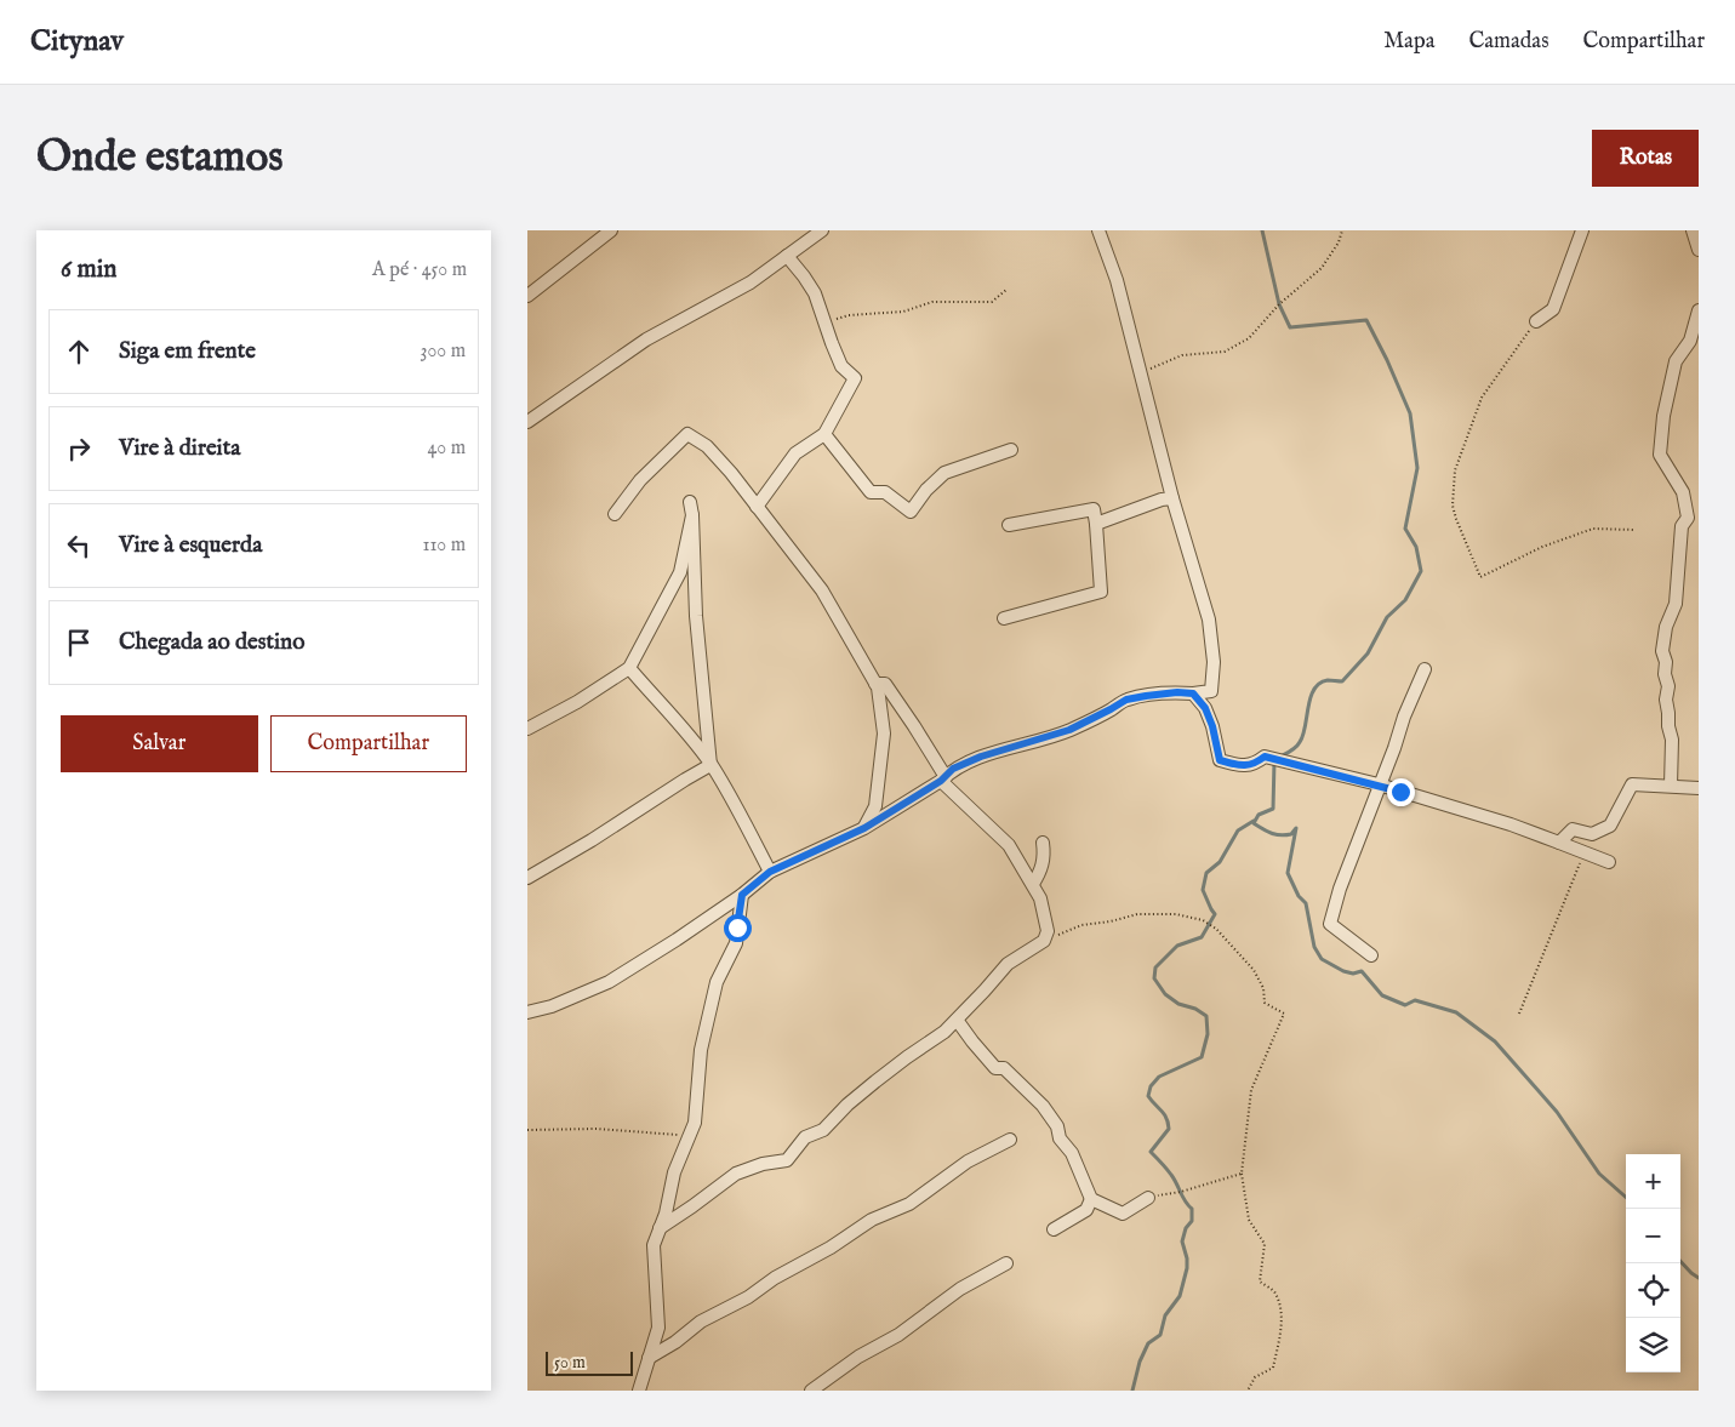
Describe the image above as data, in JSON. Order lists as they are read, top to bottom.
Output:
{
  "scale_bar": "50 m",
  "page": {
    "header": "Citynav",
    "nav": ["Mapa", "Camadas", "Compartilhar"],
    "buttons": [
      "Rotas",
      ["Salvar", "Compartilhar"]
    ],
    "title": "Onde estamos",
    "heading": ["6 min", "A pé · 450 m"],
    "list": [
      ["Siga em frente", "300 m"],
      ["Vire à direita", "40 m"],
      ["Vire à esquerda", "110 m"],
      "Chegada ao destino"
    ],
    "map_buttons": ["+", "−"],
    "scale": "50 m"
  }
}
